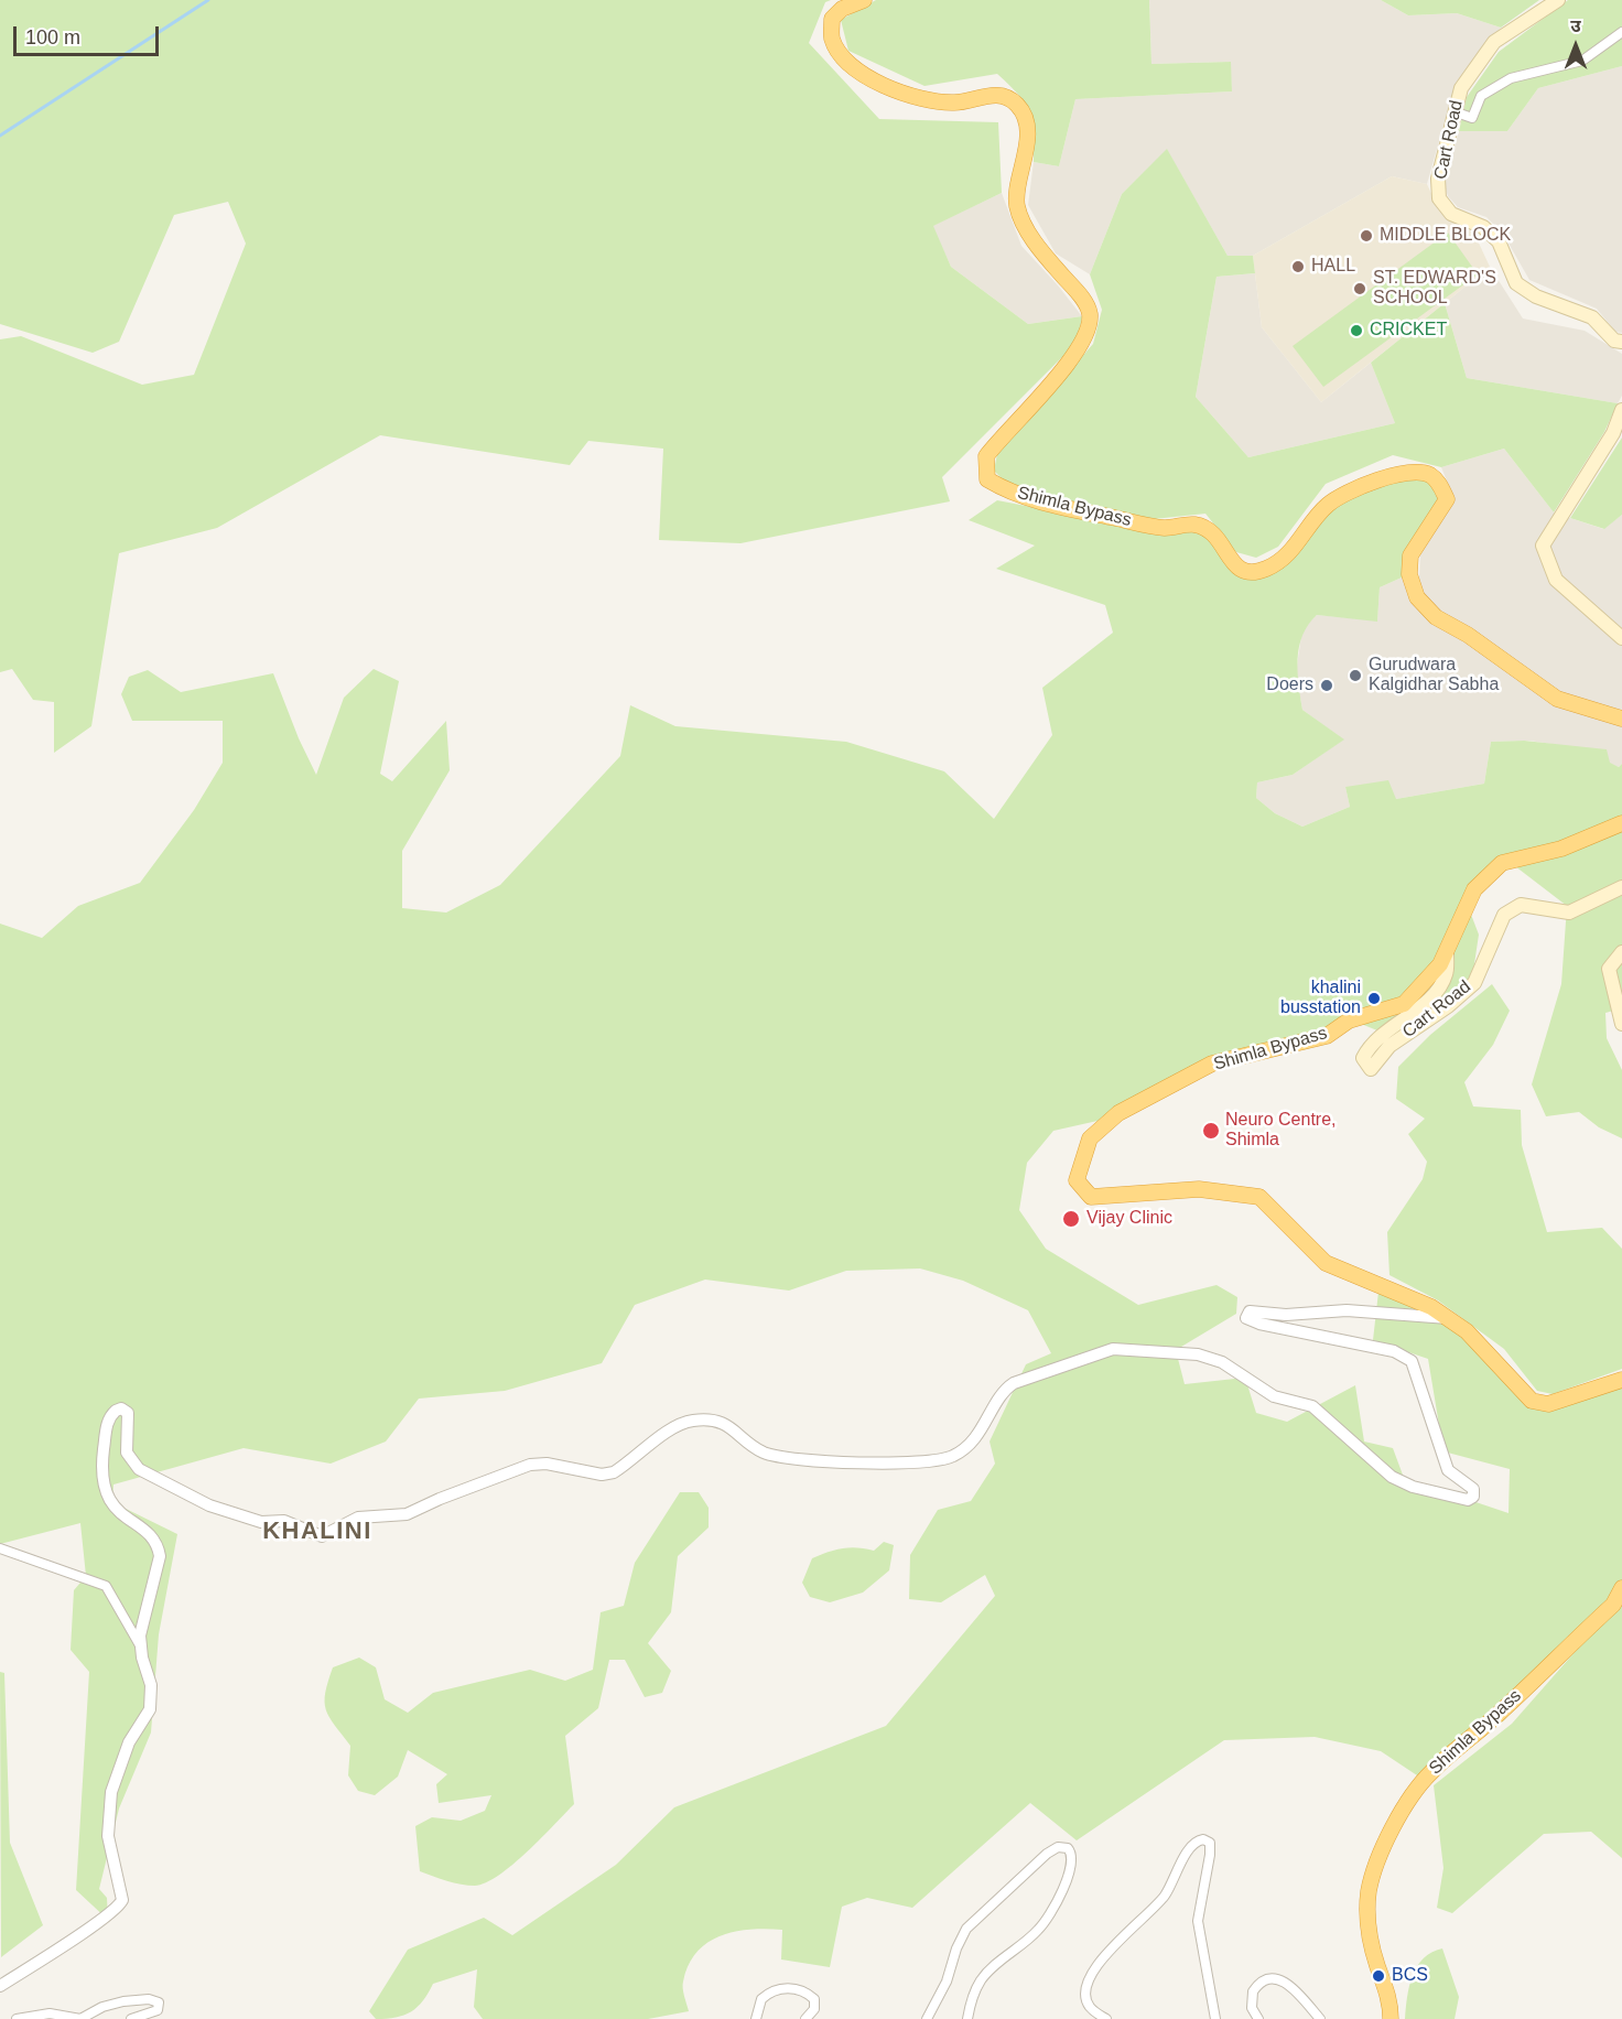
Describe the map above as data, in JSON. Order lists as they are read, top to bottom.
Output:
{
  "streets": {
    "highway": ["Shimla Bypass"],
    "main road": ["Cart Road"]
  },
  "crossings": [
    ["Cart Road", "Shimla Bypass"]
  ],
  "districts": ["KHALINI"],
  "places": [
    "MIDDLE BLOCK",
    "HALL",
    "ST. EDWARD'S SCHOOL",
    "CRICKET",
    "Gurudwara Kalgidhar Sabha",
    "Doers",
    "khalini busstation",
    "Neuro Centre, Shimla",
    "Vijay Clinic",
    "BCS"
  ],
  "scale_bar": "100 m",
  "north": "top"
}
